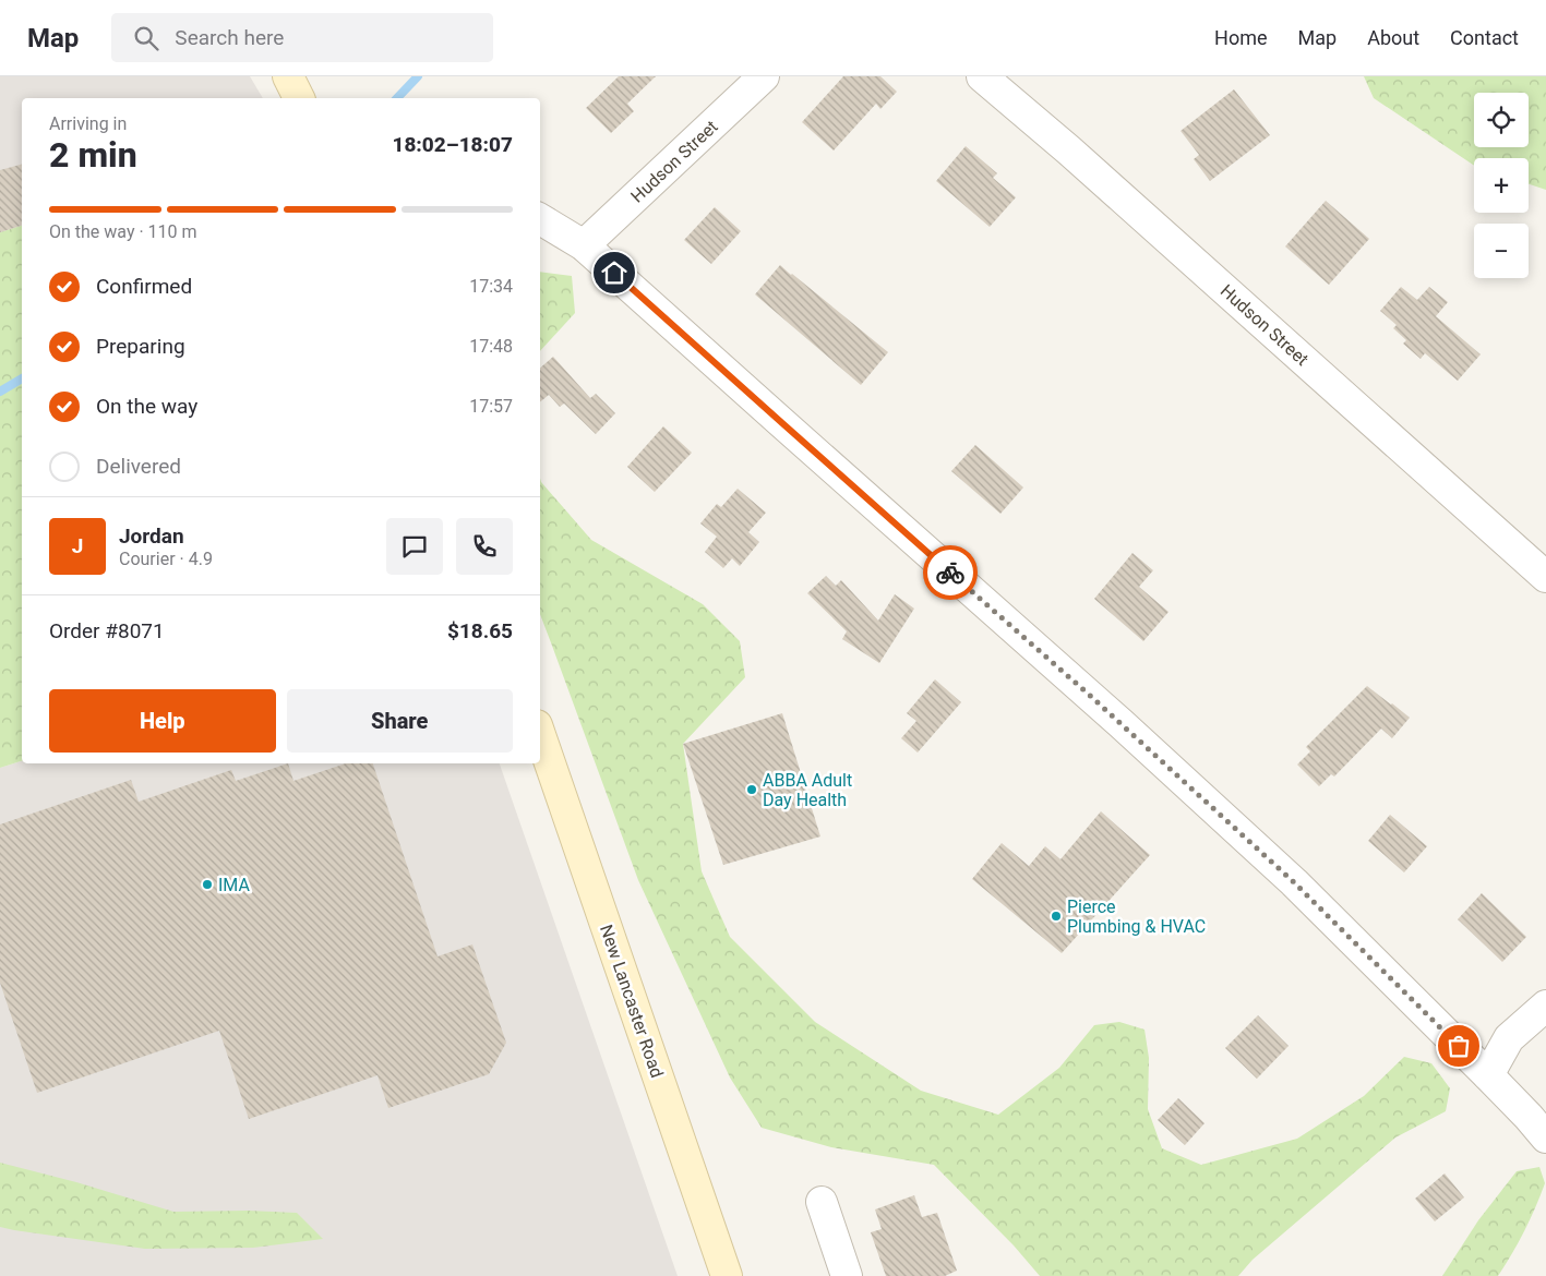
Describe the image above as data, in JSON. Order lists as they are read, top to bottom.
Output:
{
  "streets": {
    "main road": ["New Lancaster Road"],
    "street": ["Hudson Street"]
  },
  "places": ["ABBA Adult Day Health", "IMA", "Pierce Plumbing & HVAC"],
  "page": {
    "header": "Map",
    "search": "Search here",
    "nav": [
      "Home",
      "Map",
      "About",
      "Contact"
    ],
    "map_buttons": ["+", "−"],
    "heading": ["2 min", "Arriving in", "18:02–18:07"],
    "panel": [
      "Jordan",
      "Courier · 4.9",
      "Order #8071",
      "$18.65"
    ],
    "bar": "On the way · 110 m",
    "list": [
      ["Confirmed", "17:34"],
      ["Preparing", "17:48"],
      ["On the way", "17:57"],
      "Delivered"
    ],
    "round": "J",
    "buttons": ["Help", "Share"]
  }
}
